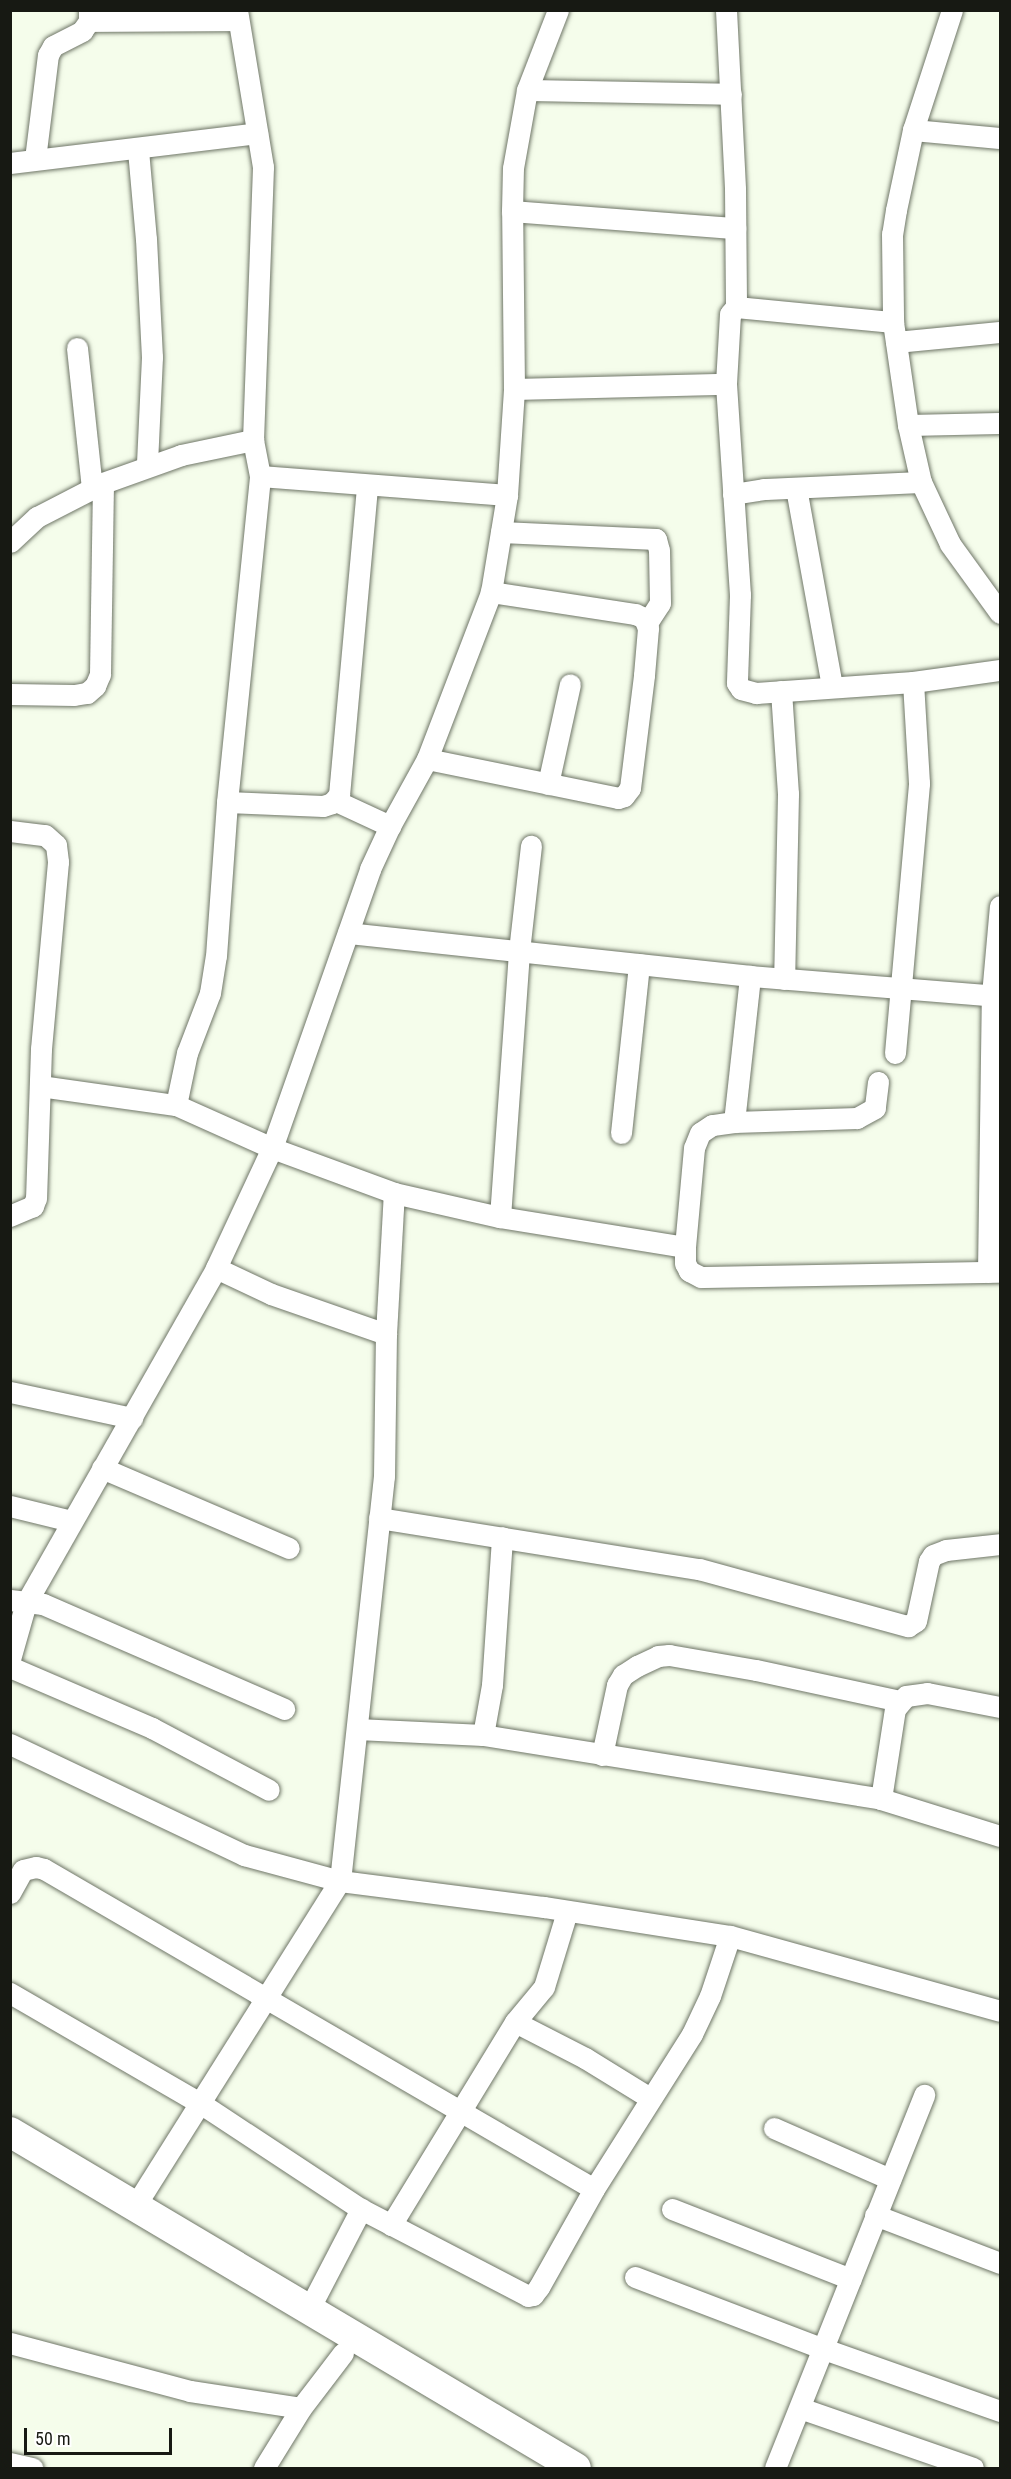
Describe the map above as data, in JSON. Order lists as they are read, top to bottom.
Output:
{
  "scale_bar": "50 m"
}
